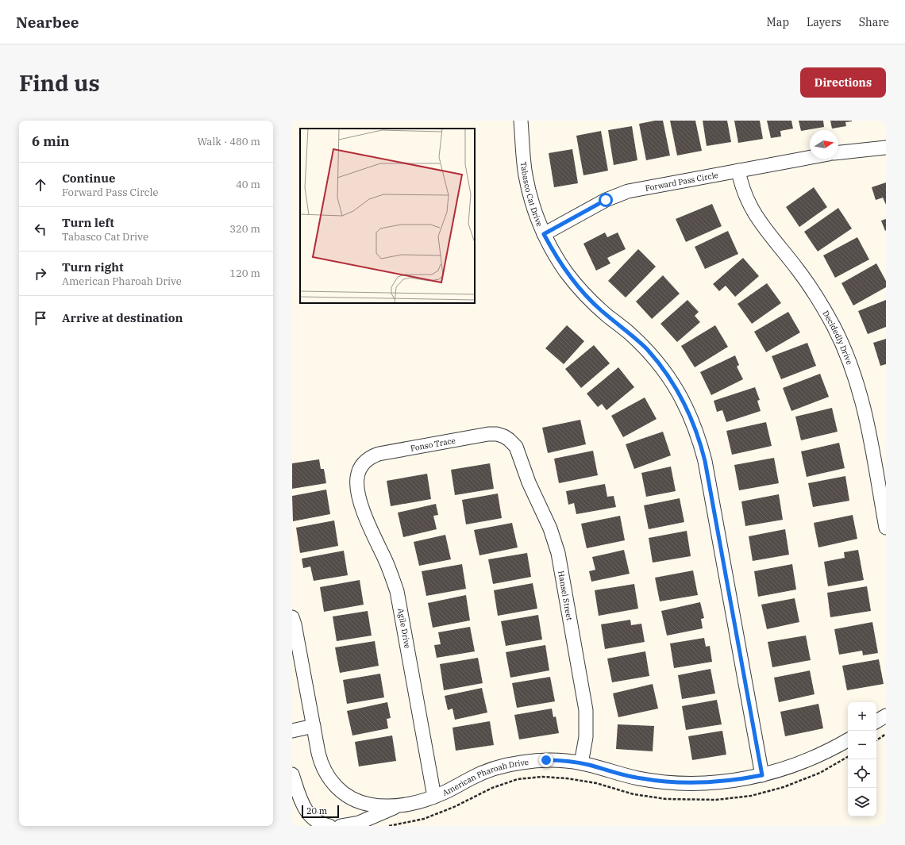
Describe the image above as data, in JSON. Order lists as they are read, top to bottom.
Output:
{
  "streets": {
    "street": [
      "Forward Pass Circle",
      "Tabasco Cat Drive",
      "Decidedly Drive",
      "Fonso Trace",
      "Hansel Street",
      "Agile Drive",
      "American Pharoah Drive"
    ]
  },
  "crossings": [
    ["Forward Pass Circle", "Tabasco Cat Drive"],
    ["Forward Pass Circle", "Decidedly Drive"],
    ["Tabasco Cat Drive", "American Pharoah Drive"],
    ["Fonso Trace", "Hansel Street"],
    ["Fonso Trace", "Agile Drive"],
    ["Hansel Street", "American Pharoah Drive"],
    ["Agile Drive", "American Pharoah Drive"]
  ],
  "scale_bar": "20 m",
  "north": "right",
  "page": {
    "header": "Nearbee",
    "nav": ["Map", "Layers", "Share"],
    "buttons": "Directions",
    "title": "Find us",
    "heading": ["6 min", "Walk · 480 m"],
    "list": [
      ["Continue", "Forward Pass Circle", "40 m"],
      ["Turn left", "Tabasco Cat Drive", "320 m"],
      ["Turn right", "American Pharoah Drive", "120 m"],
      "Arrive at destination"
    ],
    "map_buttons": ["+", "−"],
    "scale": "20 m"
  }
}
